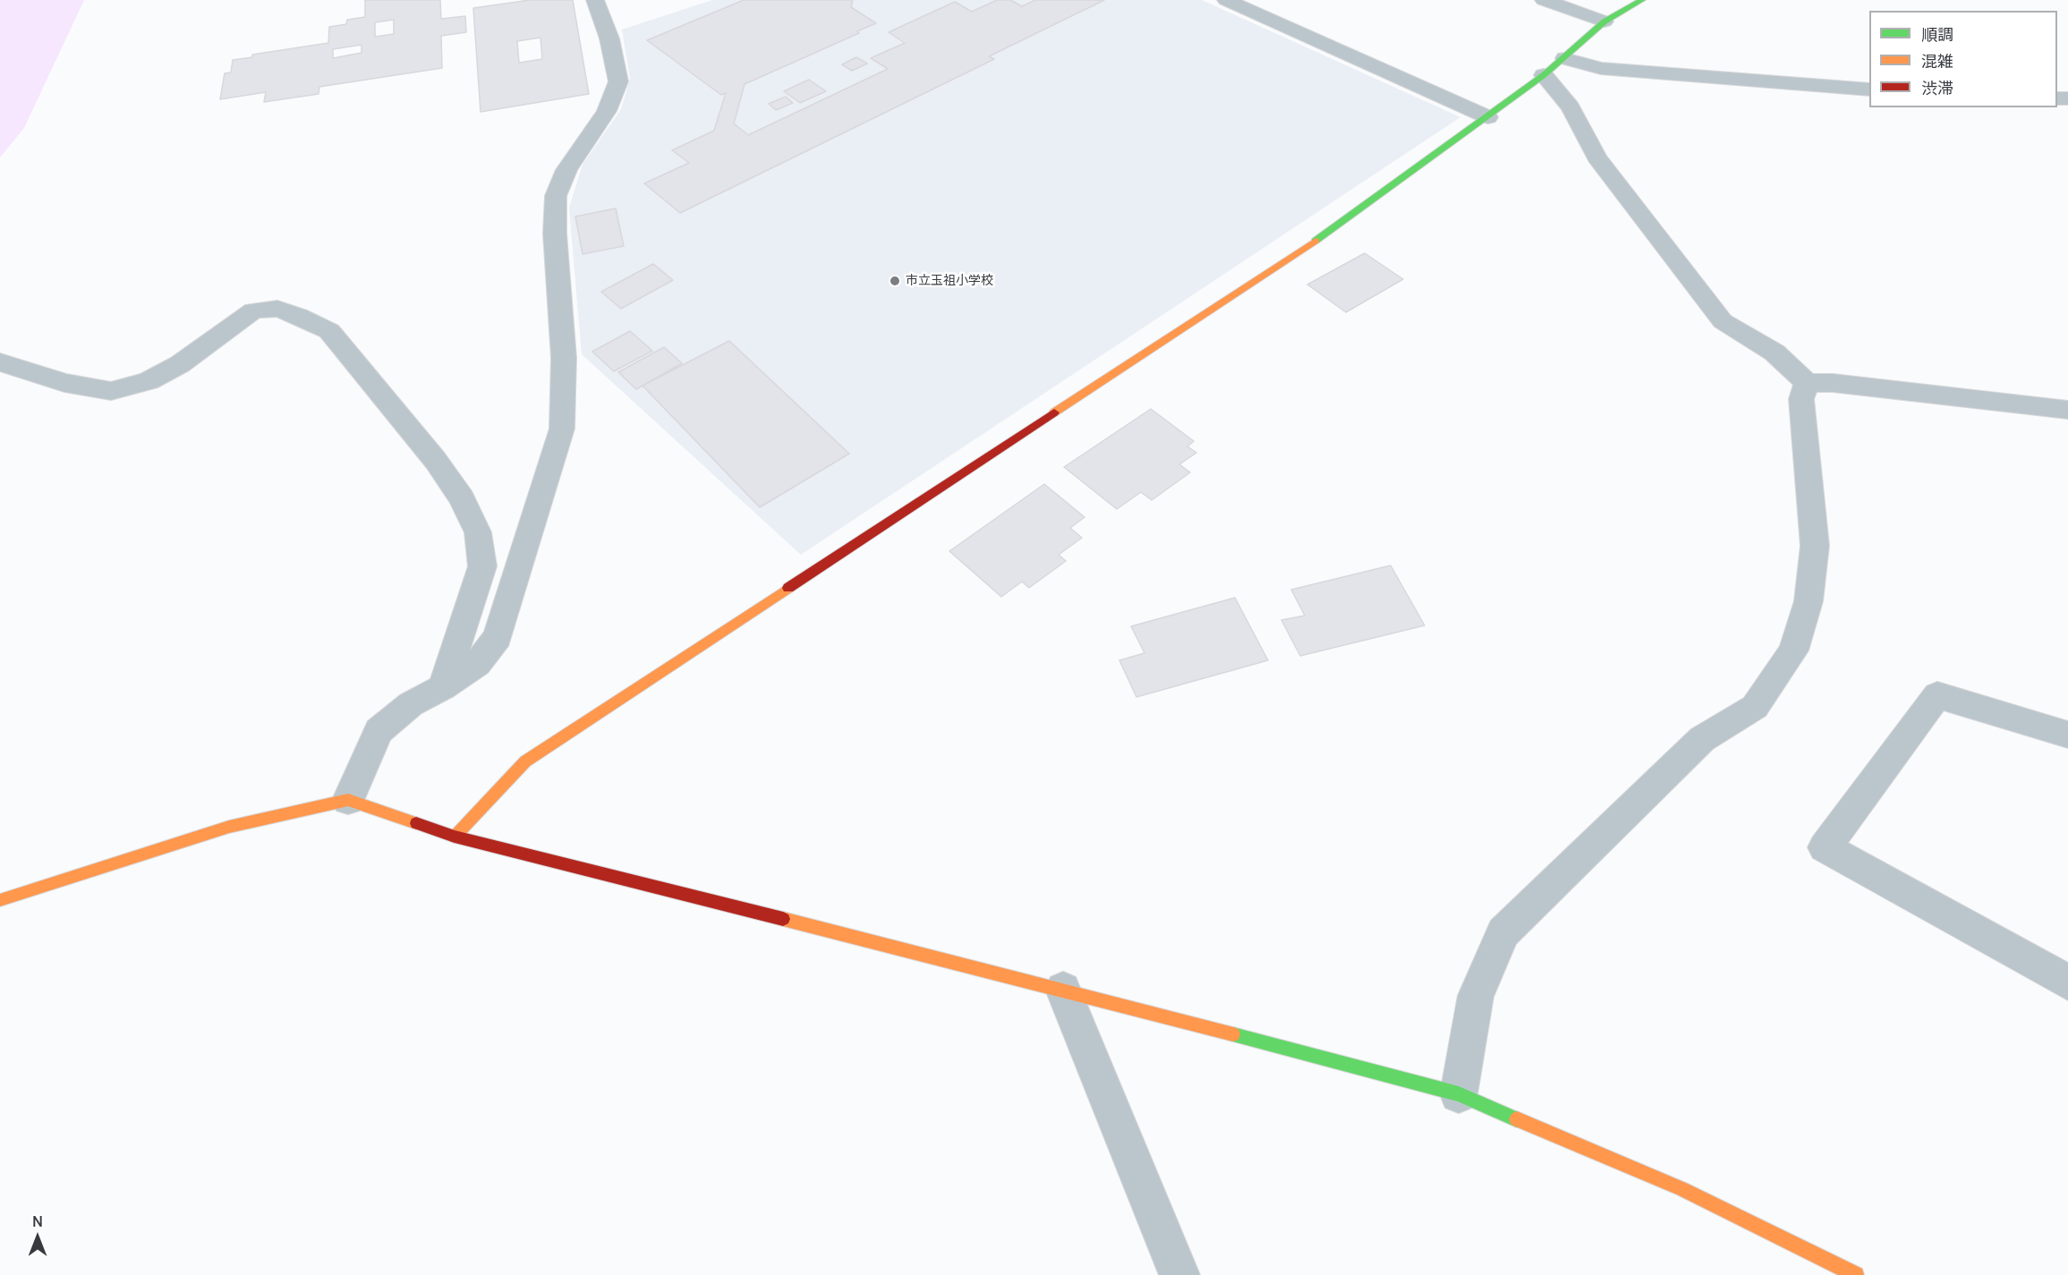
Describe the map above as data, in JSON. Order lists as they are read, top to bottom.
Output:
{
  "places": ["市立玉祖小学校"],
  "legend": ["順調", "混雑", "渋滞"],
  "north": "top"
}
